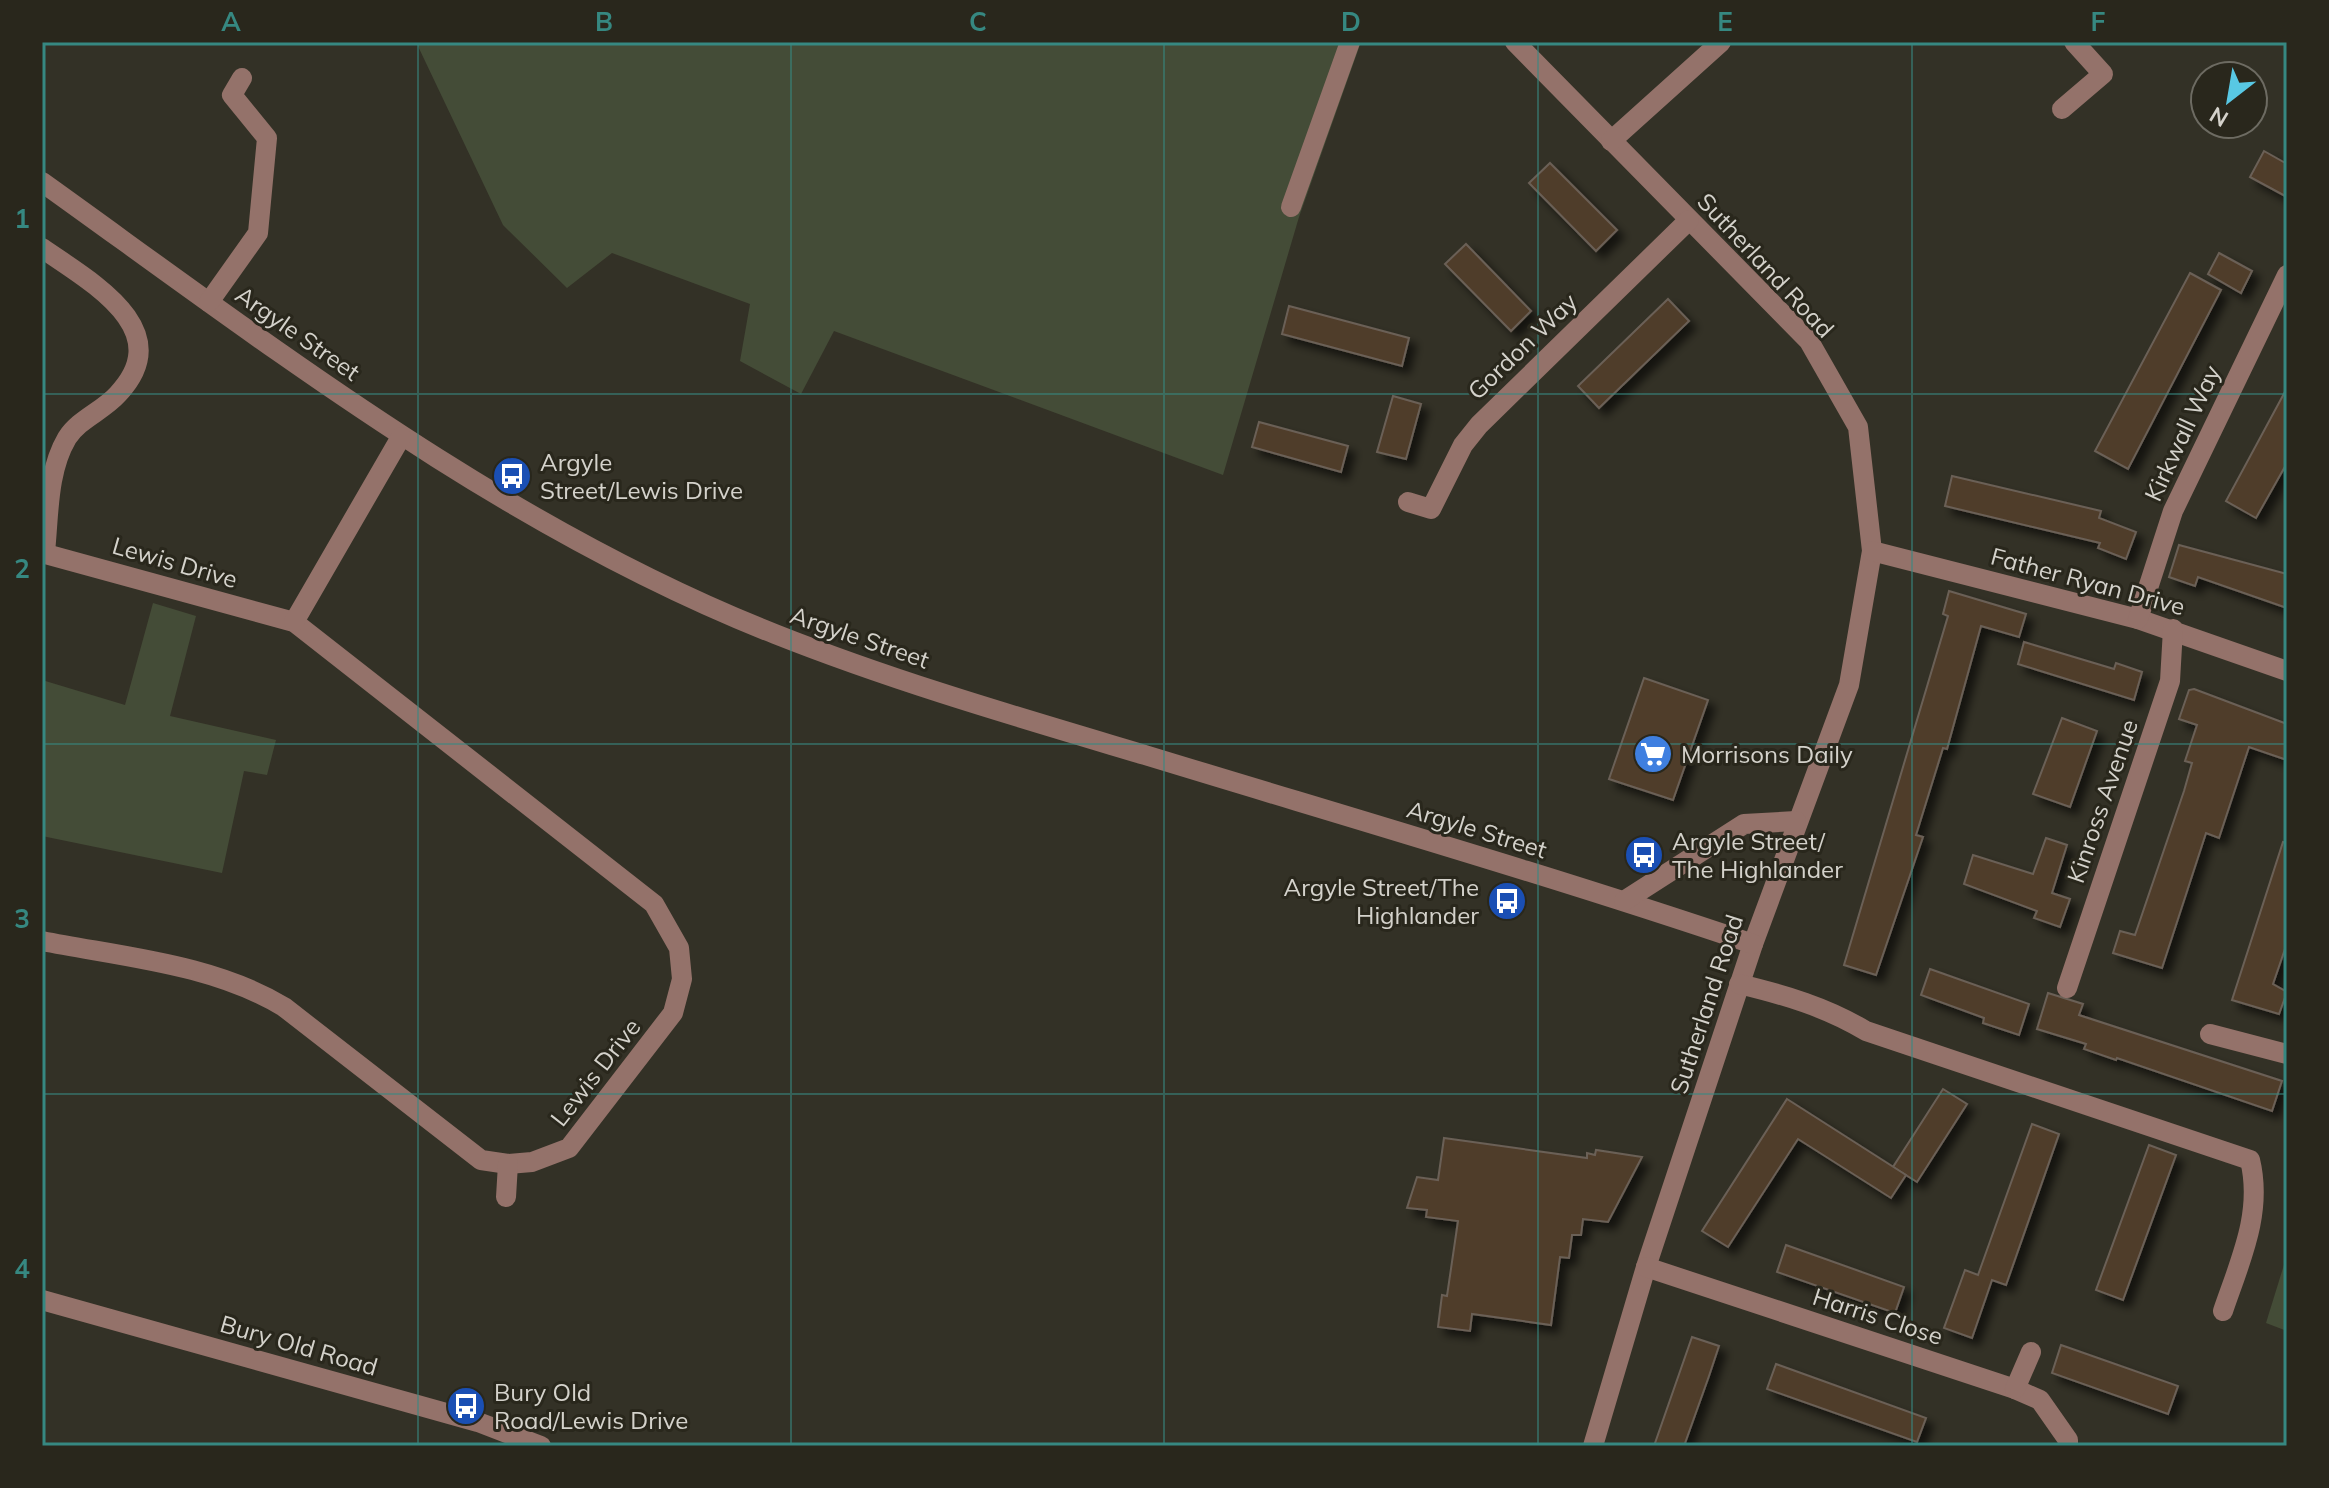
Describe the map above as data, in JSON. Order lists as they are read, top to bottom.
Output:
{
  "streets": {
    "street": [
      "Sutherland Road",
      "Argyle Street",
      "Gordon Way",
      "Kirkwall Way",
      "Lewis Drive",
      "Father Ryan Drive",
      "Kinross Avenue",
      "Harris Close",
      "Bury Old Road"
    ]
  },
  "crossings": [
    ["Sutherland Road", "Argyle Street"],
    ["Sutherland Road", "Gordon Way"],
    ["Sutherland Road", "Father Ryan Drive"],
    ["Sutherland Road", "Harris Close"],
    ["Kirkwall Way", "Father Ryan Drive"],
    ["Father Ryan Drive", "Kinross Avenue"]
  ],
  "places": {
    "bus stop": [
      "Argyle Street/Lewis Drive",
      "Argyle Street/ The Highlander",
      "Argyle Street/The Highlander",
      "Bury Old Road/Lewis Drive"
    ],
    "supermarket": ["Morrisons Daily"]
  },
  "north": "bottom left",
  "grid": {
    "columns": [
      "A",
      "B",
      "C",
      "D",
      "E",
      "F"
    ],
    "rows": [
      "1",
      "2",
      "3",
      "4"
    ]
  }
}
